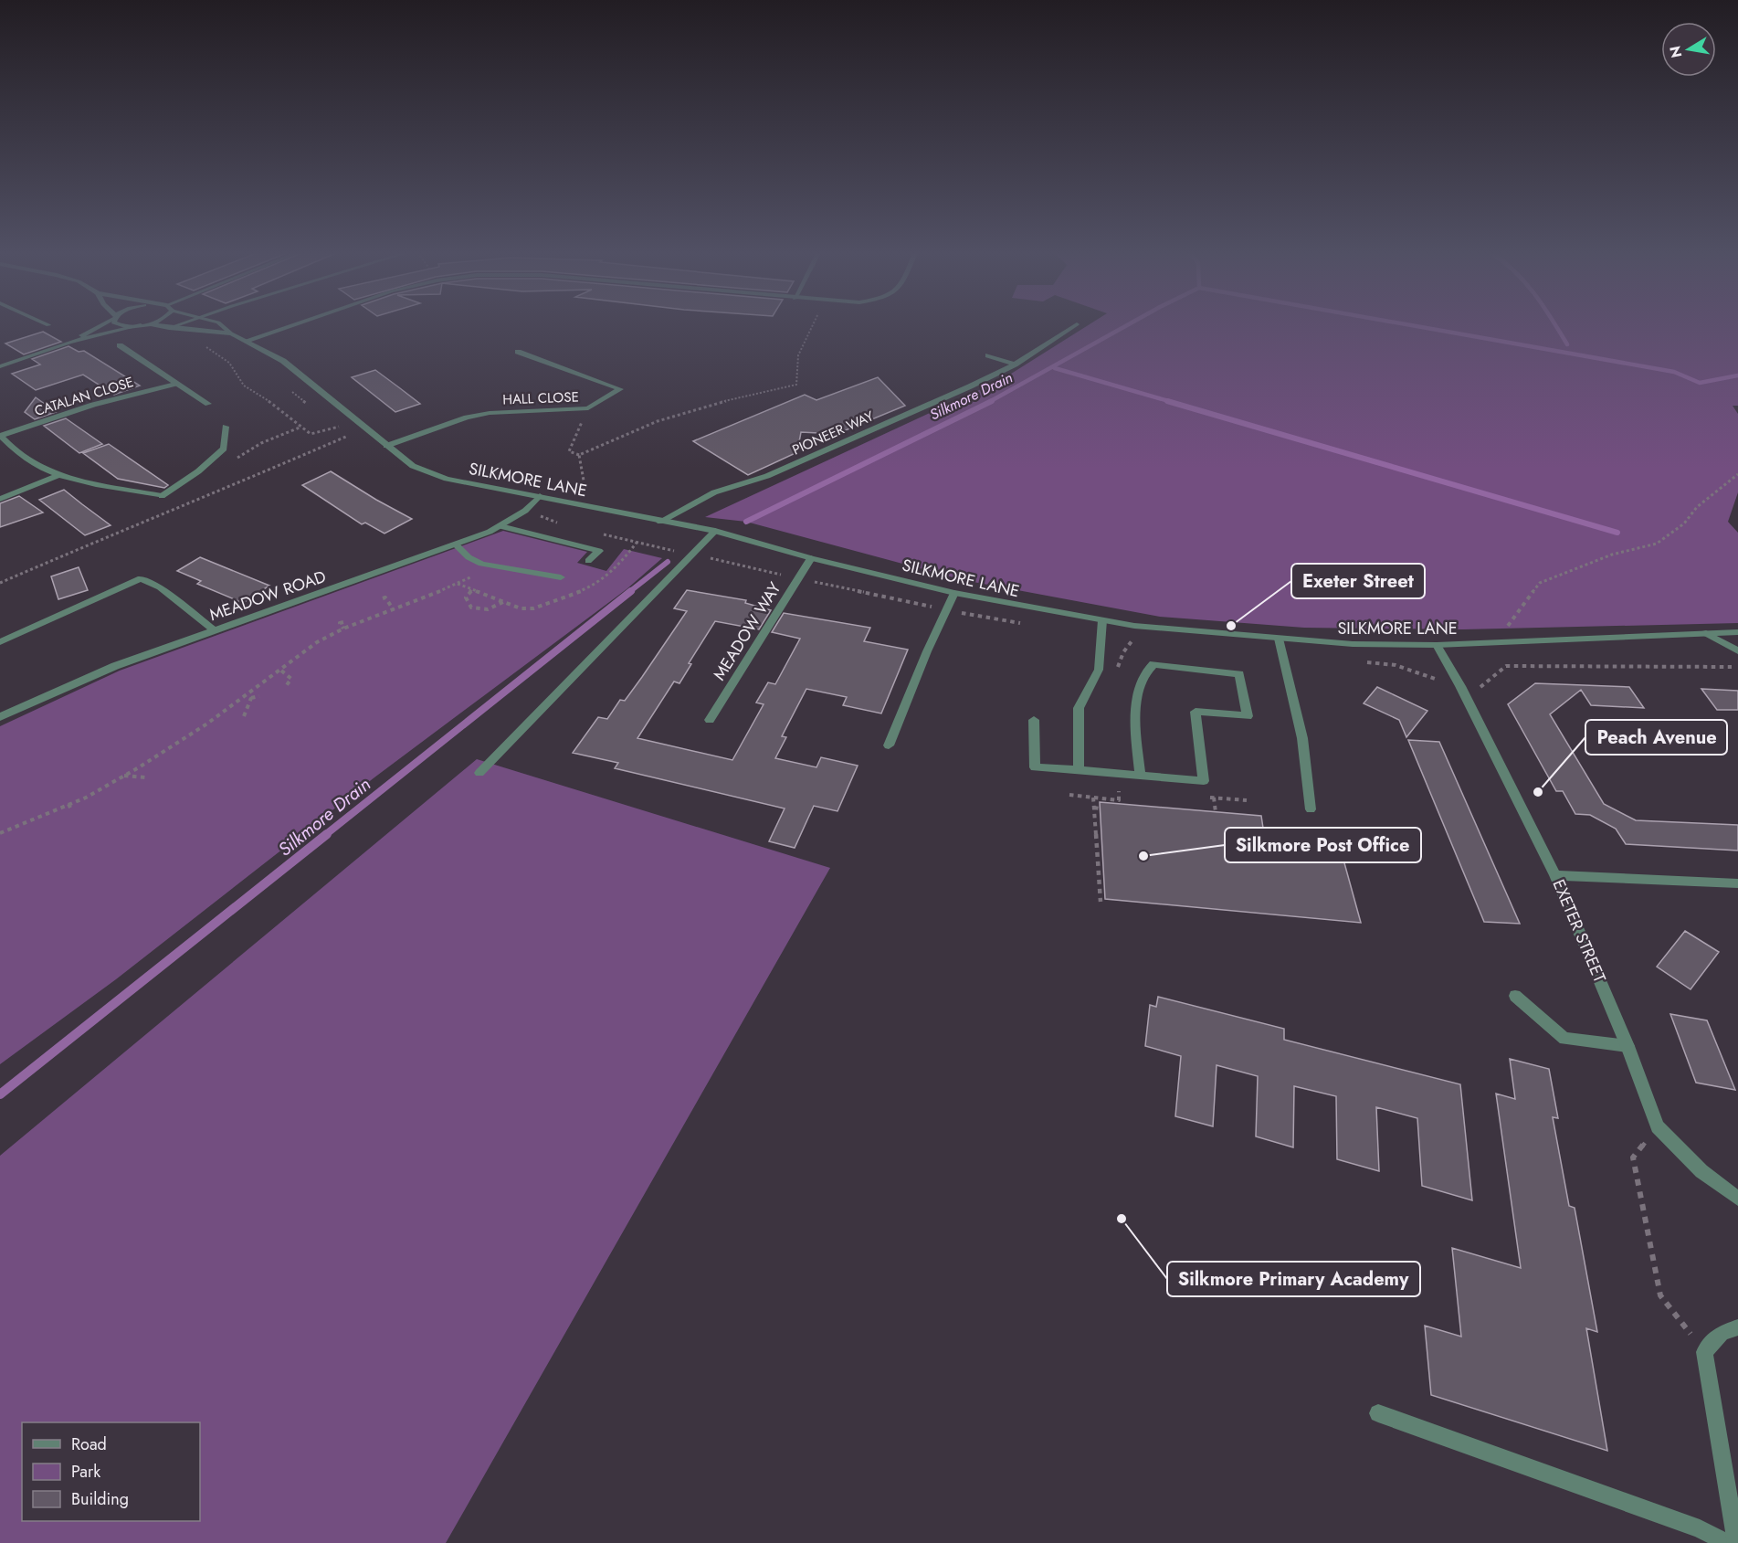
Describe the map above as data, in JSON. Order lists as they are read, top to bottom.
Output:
{
  "streets": {
    "street": [
      "CATALAN CLOSE",
      "HALL CLOSE",
      "PIONEER WAY",
      "SILKMORE LANE",
      "MEADOW ROAD",
      "MEADOW WAY",
      "EXETER STREET"
    ]
  },
  "crossings": [
    ["HALL CLOSE", "SILKMORE LANE"],
    ["PIONEER WAY", "SILKMORE LANE"],
    ["SILKMORE LANE", "MEADOW ROAD"],
    ["SILKMORE LANE", "MEADOW WAY"],
    ["SILKMORE LANE", "EXETER STREET"]
  ],
  "water": ["Silkmore Drain"],
  "places": [
    "Exeter Street",
    "Peach Avenue",
    "Silkmore Post Office",
    "Silkmore Primary Academy"
  ],
  "legend": ["Road", "Park", "Building"],
  "north": "left"
}
